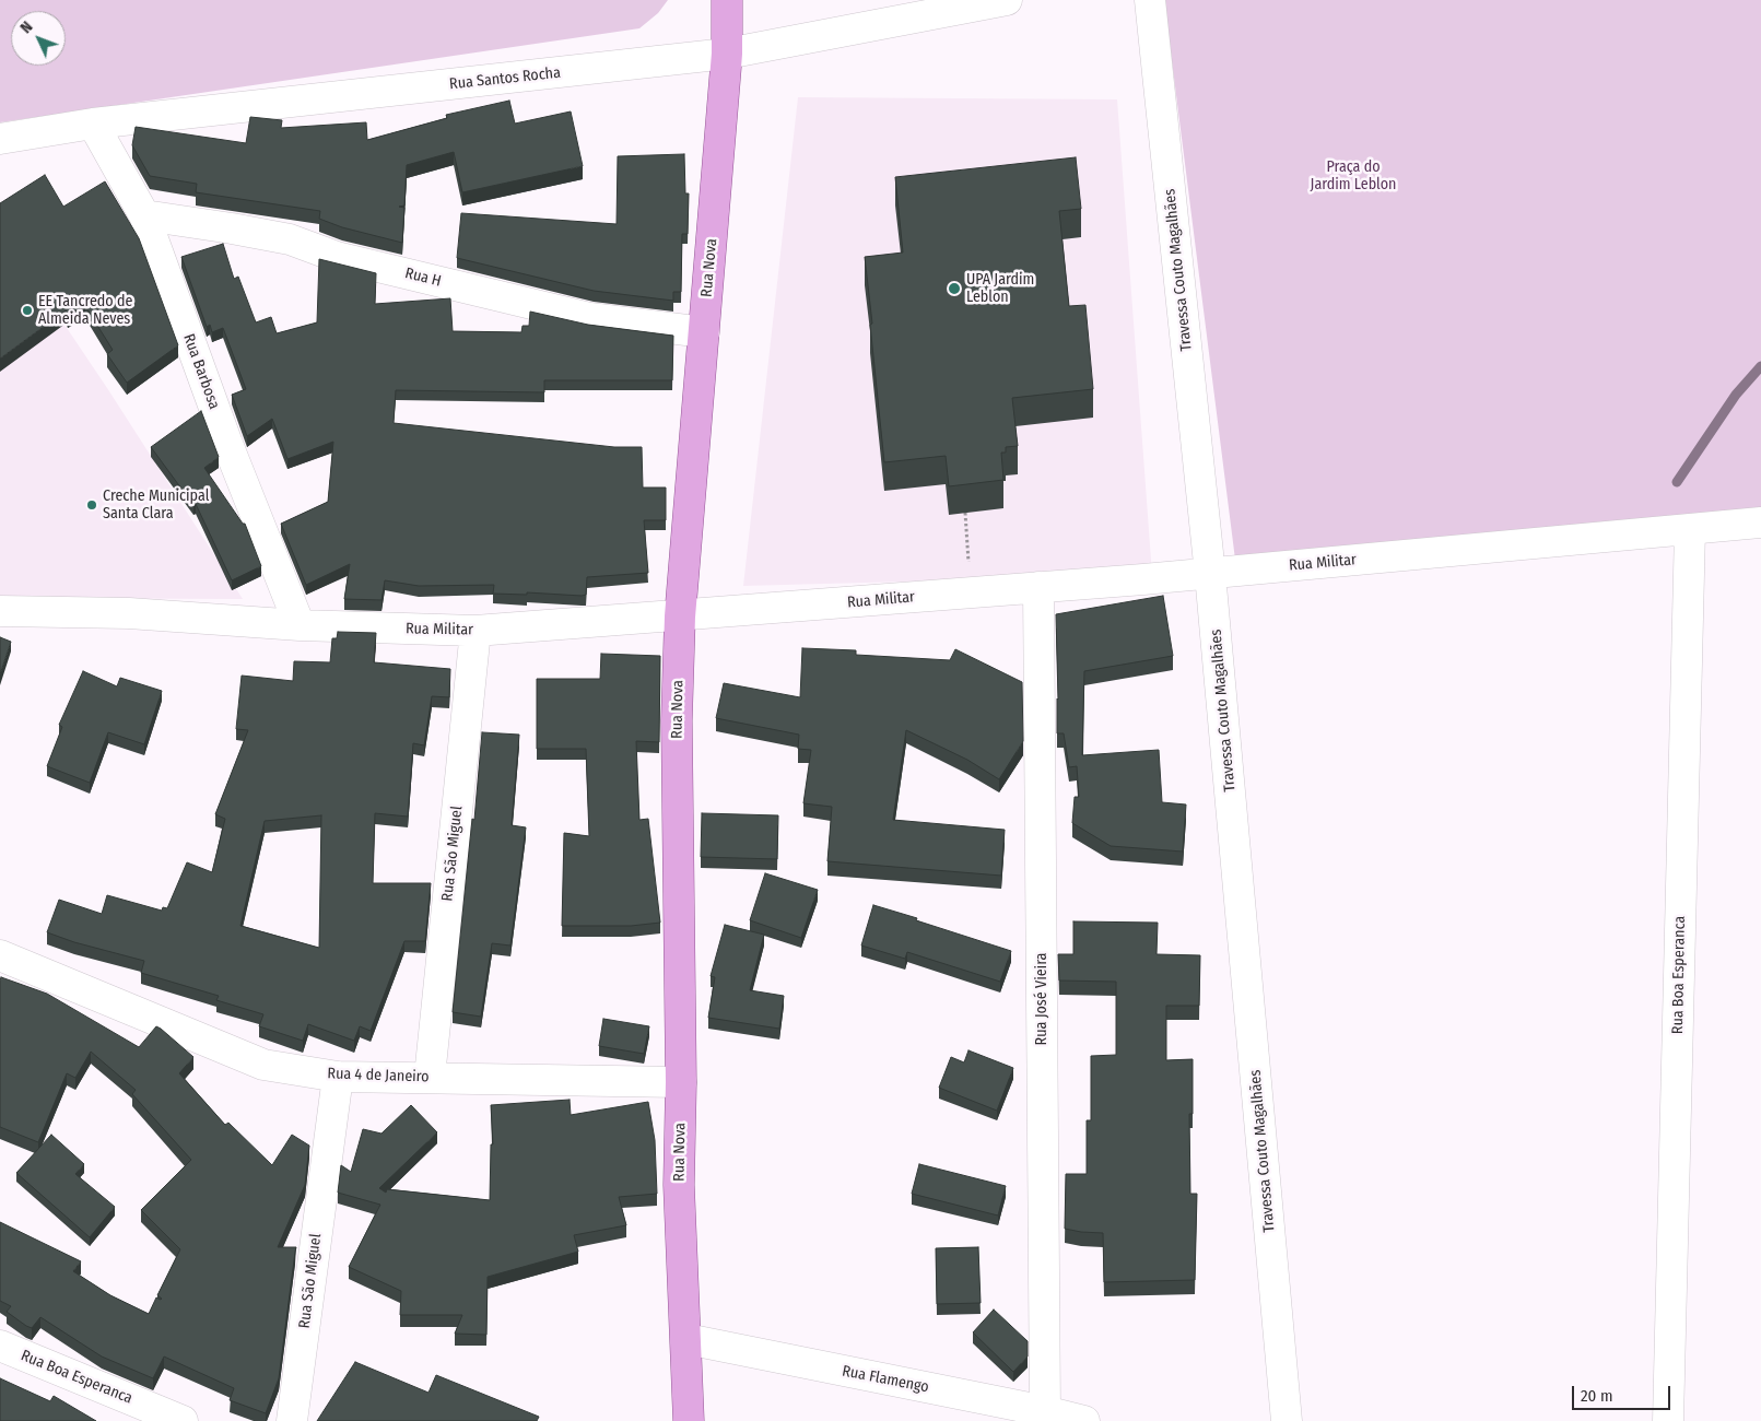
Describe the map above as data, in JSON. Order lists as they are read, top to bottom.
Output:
{
  "streets": {
    "main road": ["Rua Nova"],
    "street": [
      "Rua Santos Rocha",
      "Travessa Couto Magalhães",
      "Rua H",
      "Rua Barbosa",
      "Rua Militar",
      "Rua São Miguel",
      "Rua Boa Esperanca",
      "Rua José Vieira",
      "Rua 4 de Janeiro",
      "Rua Flamengo"
    ]
  },
  "crossings": [
    ["Rua Santos Rocha", "Rua Nova"],
    ["Rua Santos Rocha", "Rua Barbosa"],
    ["Rua Nova", "Rua H"],
    ["Rua Nova", "Rua Militar"],
    ["Rua Nova", "Rua 4 de Janeiro"],
    ["Rua Nova", "Rua Flamengo"],
    ["Travessa Couto Magalhães", "Rua Militar"],
    ["Rua H", "Rua Barbosa"],
    ["Rua Barbosa", "Rua Militar"],
    ["Rua Militar", "Rua São Miguel"],
    ["Rua Militar", "Rua Boa Esperanca"],
    ["Rua Militar", "Rua José Vieira"],
    ["Rua São Miguel", "Rua 4 de Janeiro"],
    ["Rua José Vieira", "Rua Flamengo"]
  ],
  "parks": ["Praça do Jardim Leblon"],
  "places": ["UPA Jardim Leblon", "EE Tancredo de Almeida Neves", "Creche Municipal Santa Clara"],
  "scale_bar": "20 m",
  "north": "top left"
}
